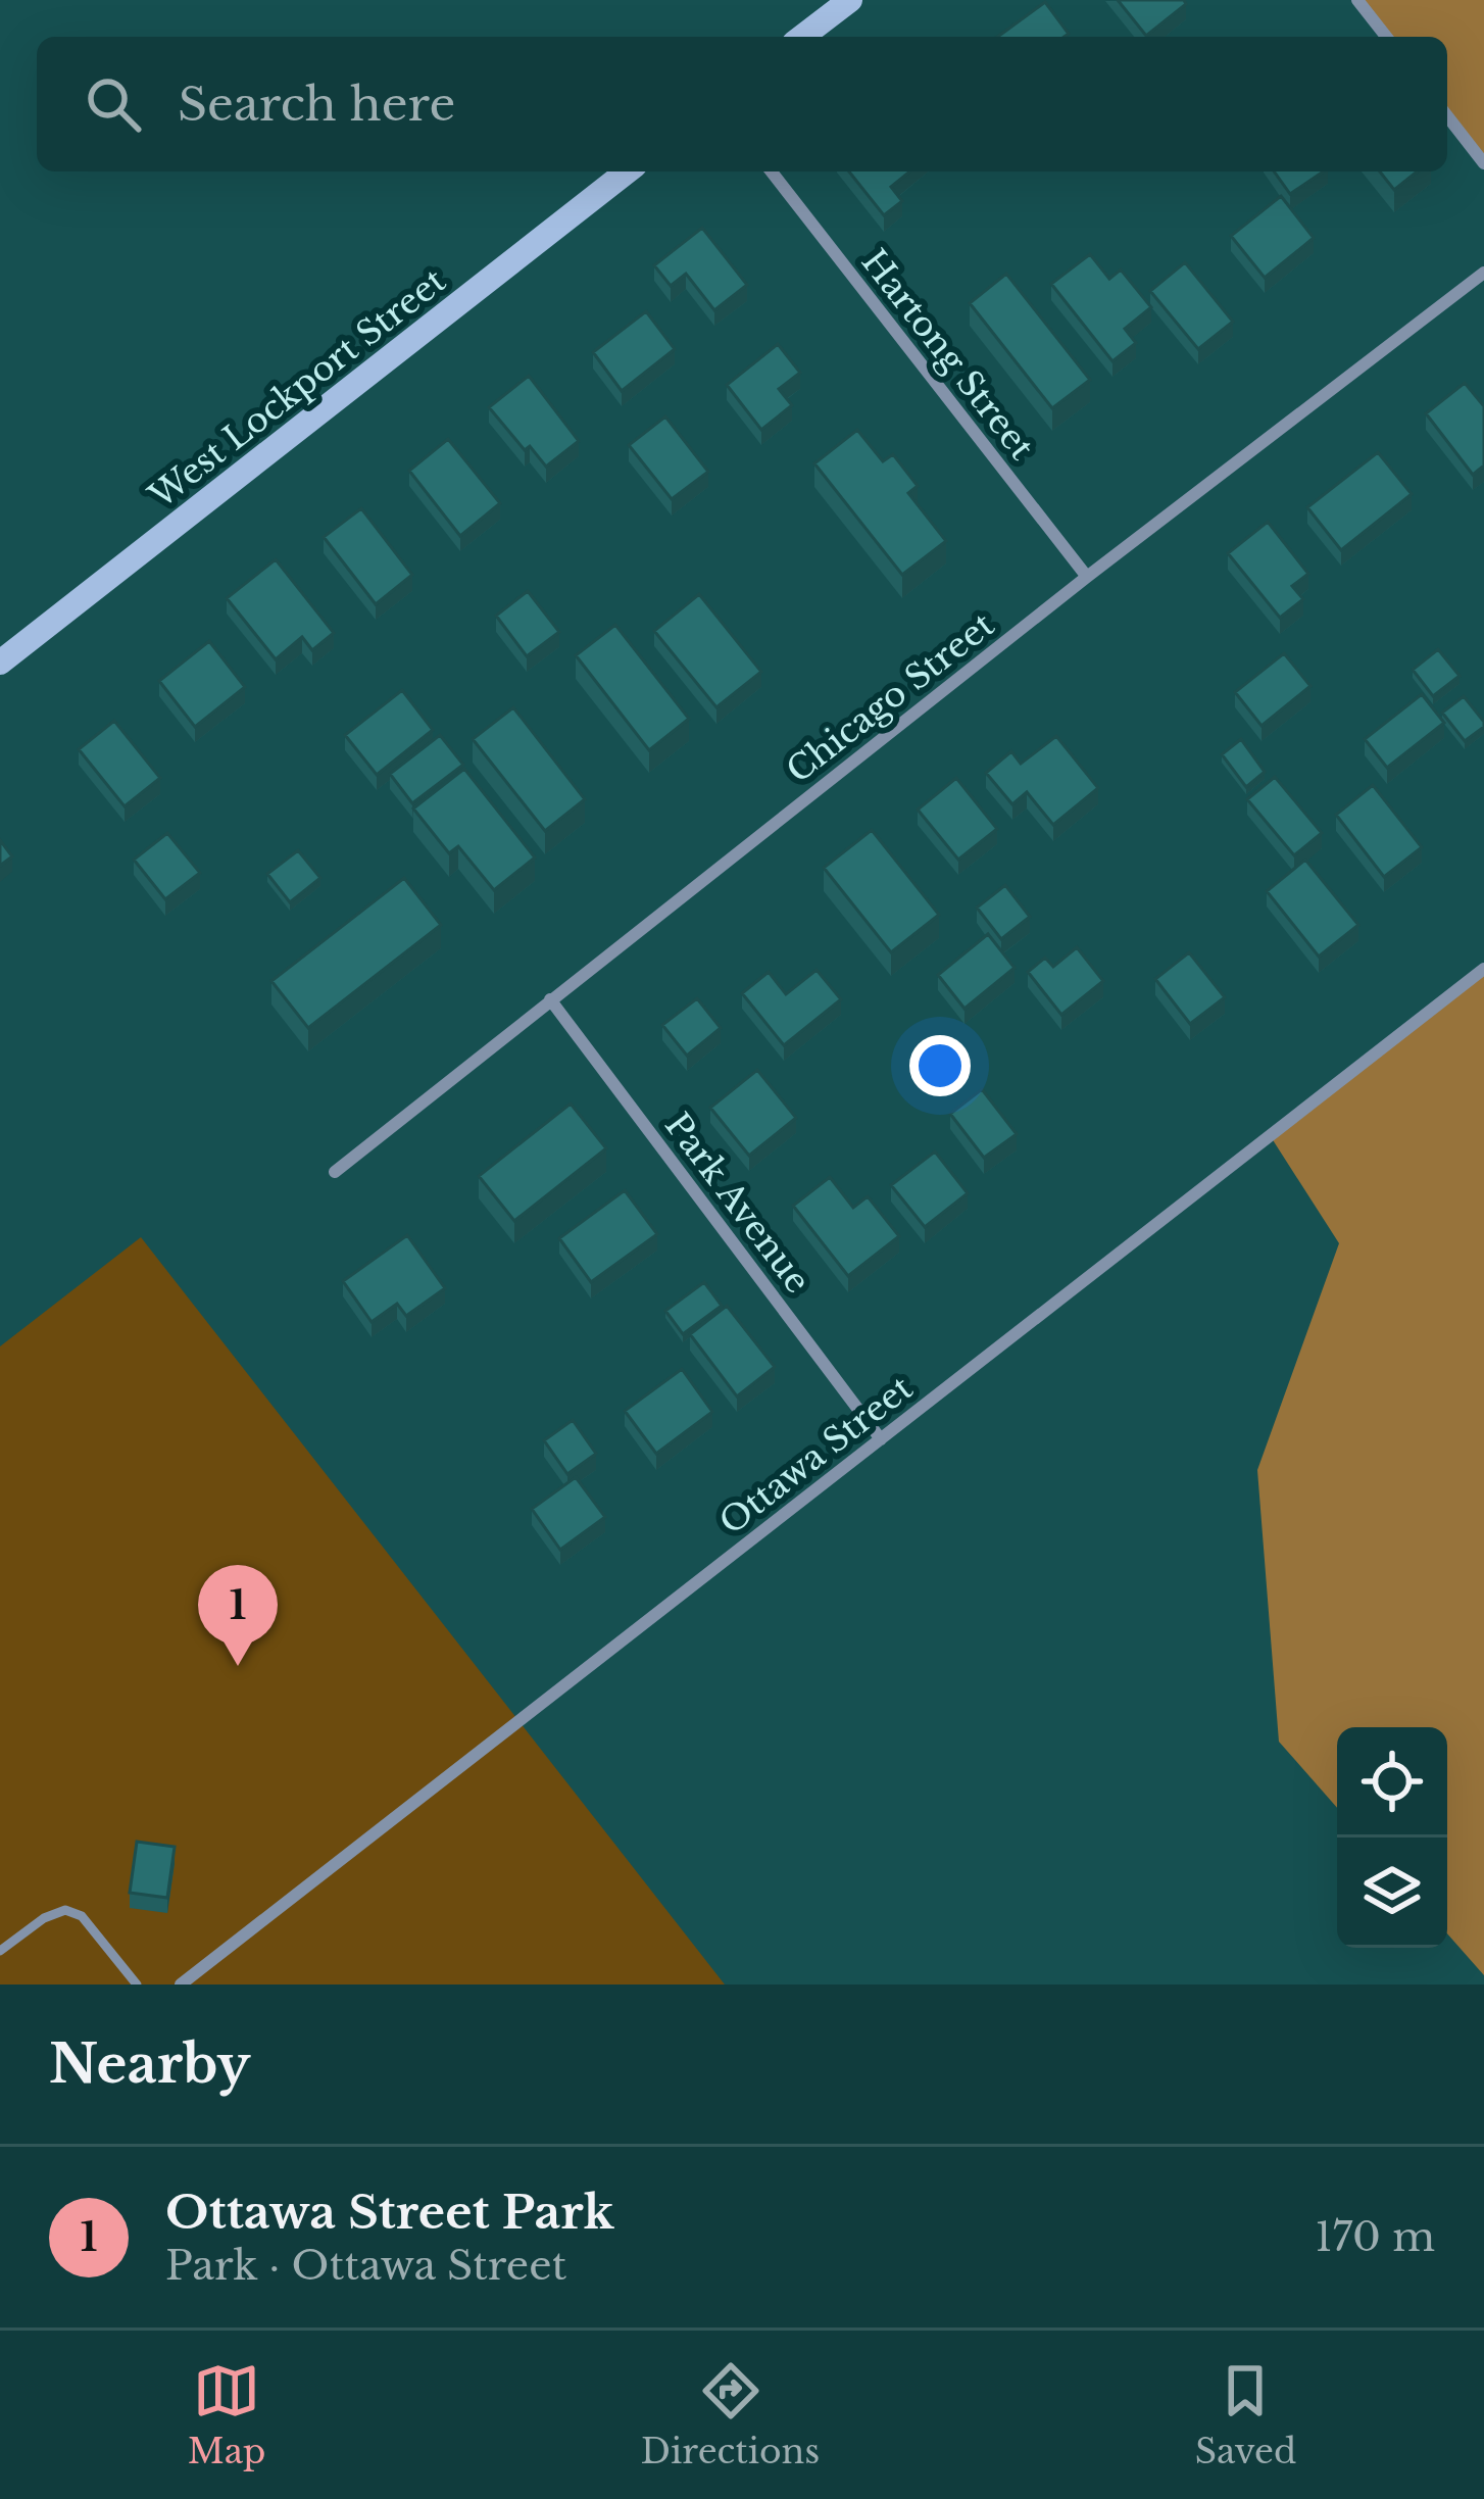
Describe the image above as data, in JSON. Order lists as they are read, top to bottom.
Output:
{
  "streets": {
    "main road": ["West Lockport Street"],
    "street": [
      "Hartong Street",
      "Chicago Street",
      "Park Avenue",
      "Ottawa Street"
    ]
  },
  "crossings": [
    ["Hartong Street", "Chicago Street"],
    ["Chicago Street", "Park Avenue"],
    ["Park Avenue", "Ottawa Street"]
  ],
  "page": {
    "search": "Search here",
    "pins": "1",
    "heading": "Nearby",
    "list": [
      {
        "mark": "1",
        "name": "Ottawa Street Park",
        "note": "Park · Ottawa Street",
        "value": "170 m"
      }
    ],
    "nav": ["Map", "Directions", "Saved"]
  }
}
